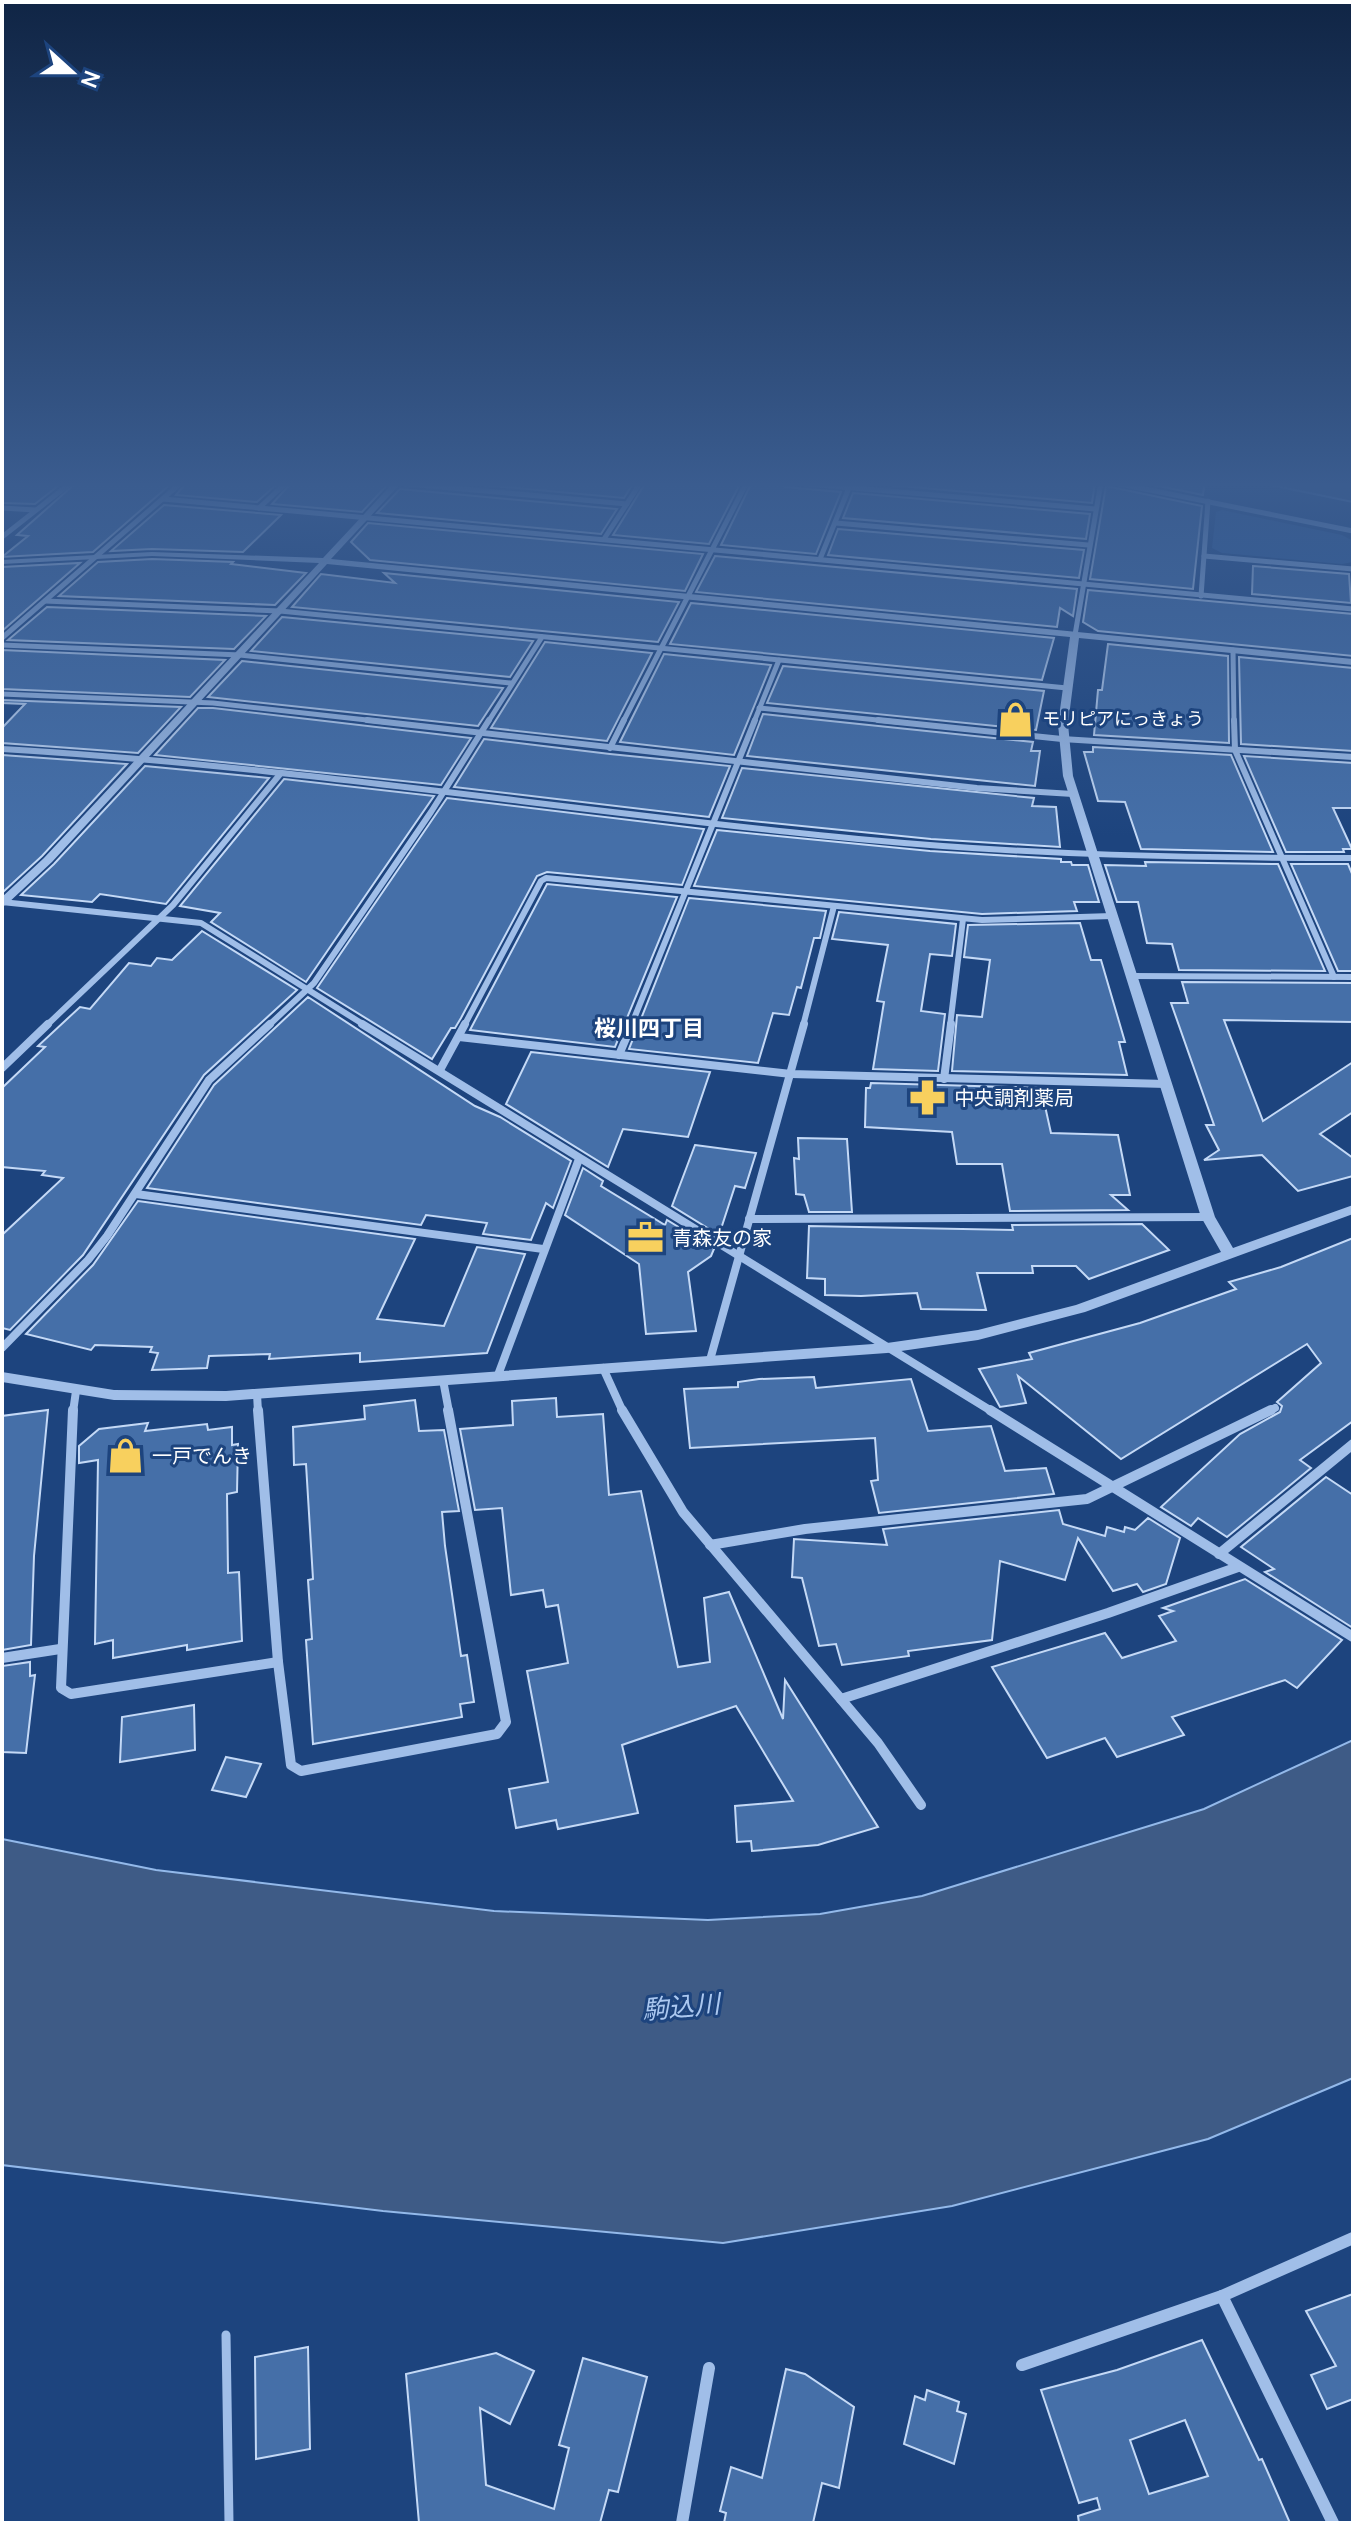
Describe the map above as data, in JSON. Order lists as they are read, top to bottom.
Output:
{
  "districts": ["桜川四丁目"],
  "water": ["駒込川"],
  "places": {
    "shop": ["モリピアにっきょう", "一戸でんき"],
    "pharmacy": ["中央調剤薬局"],
    "office": ["青森友の家"]
  },
  "north": "right"
}
